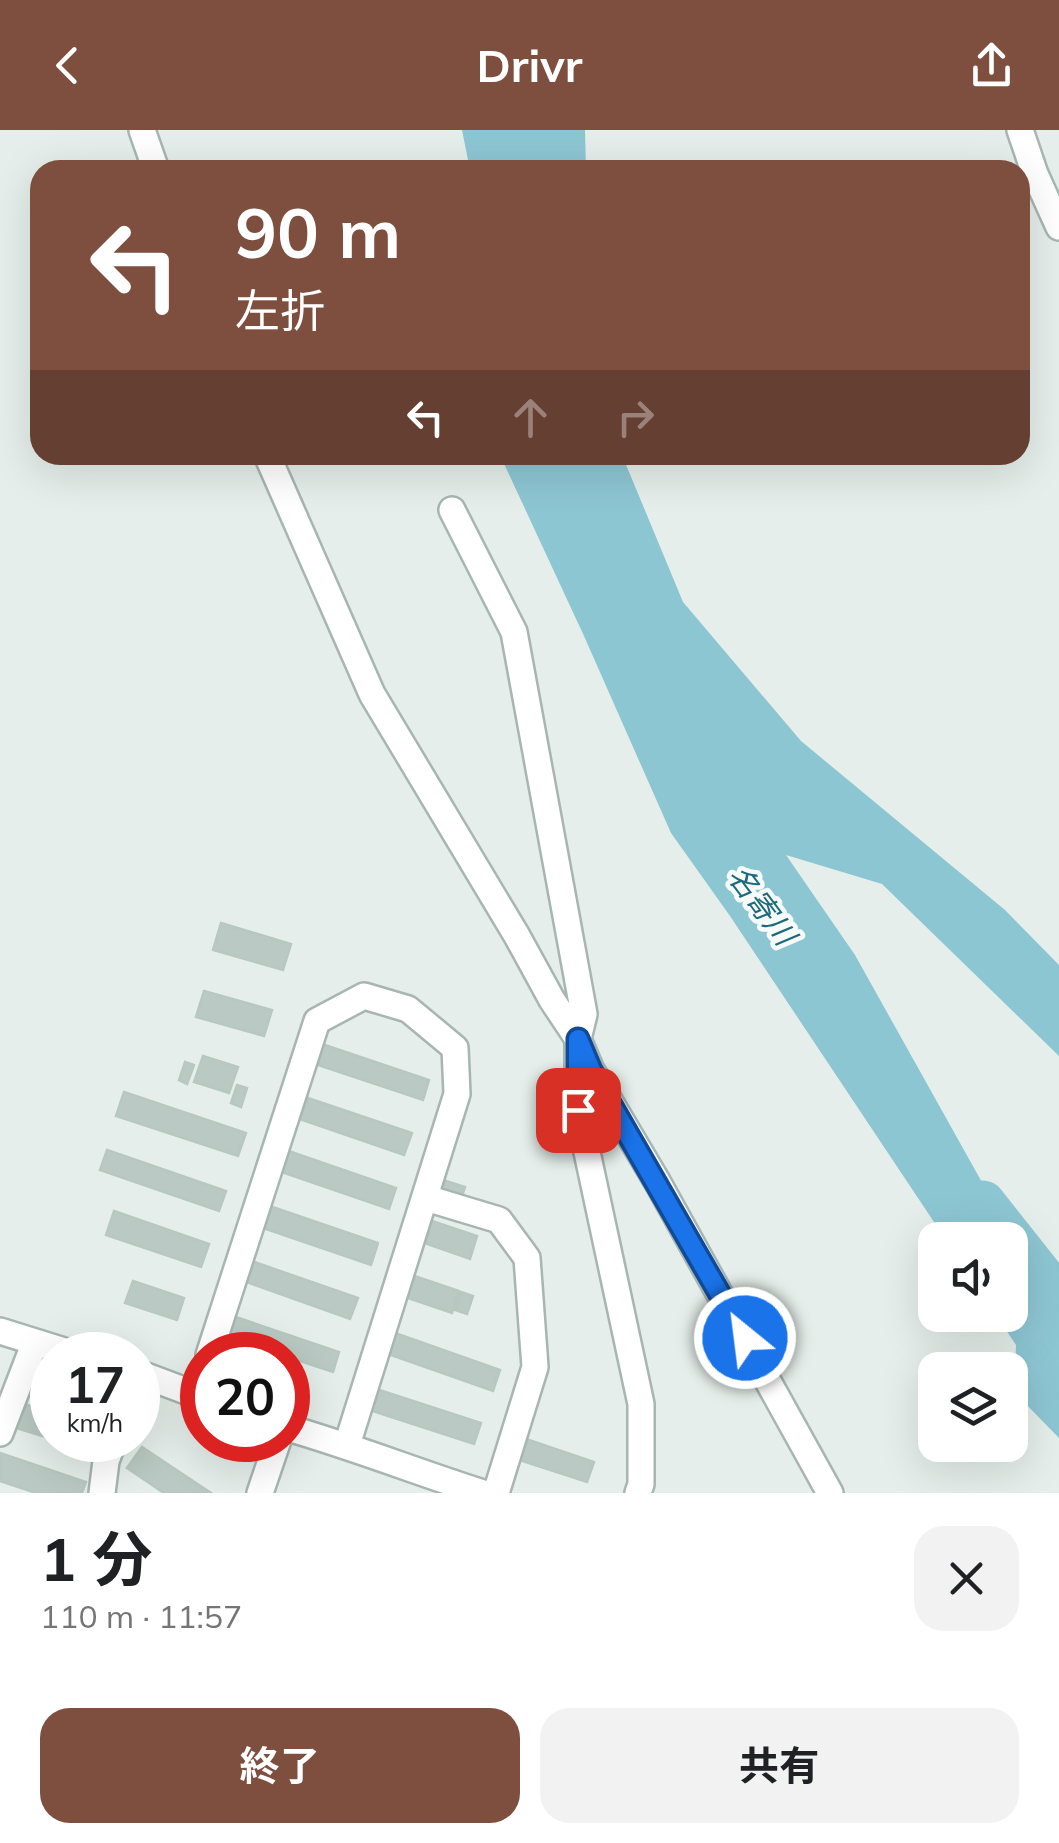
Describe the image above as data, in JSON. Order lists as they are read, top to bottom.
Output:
{
  "water": ["名寄川"],
  "page": {
    "header": "Drivr",
    "turn": ["90 m", "左折"],
    "speed": "17 km/h",
    "limit": "20",
    "heading": ["1 分", "110 m · 11:57"],
    "buttons": ["終了", "共有"]
  }
}
